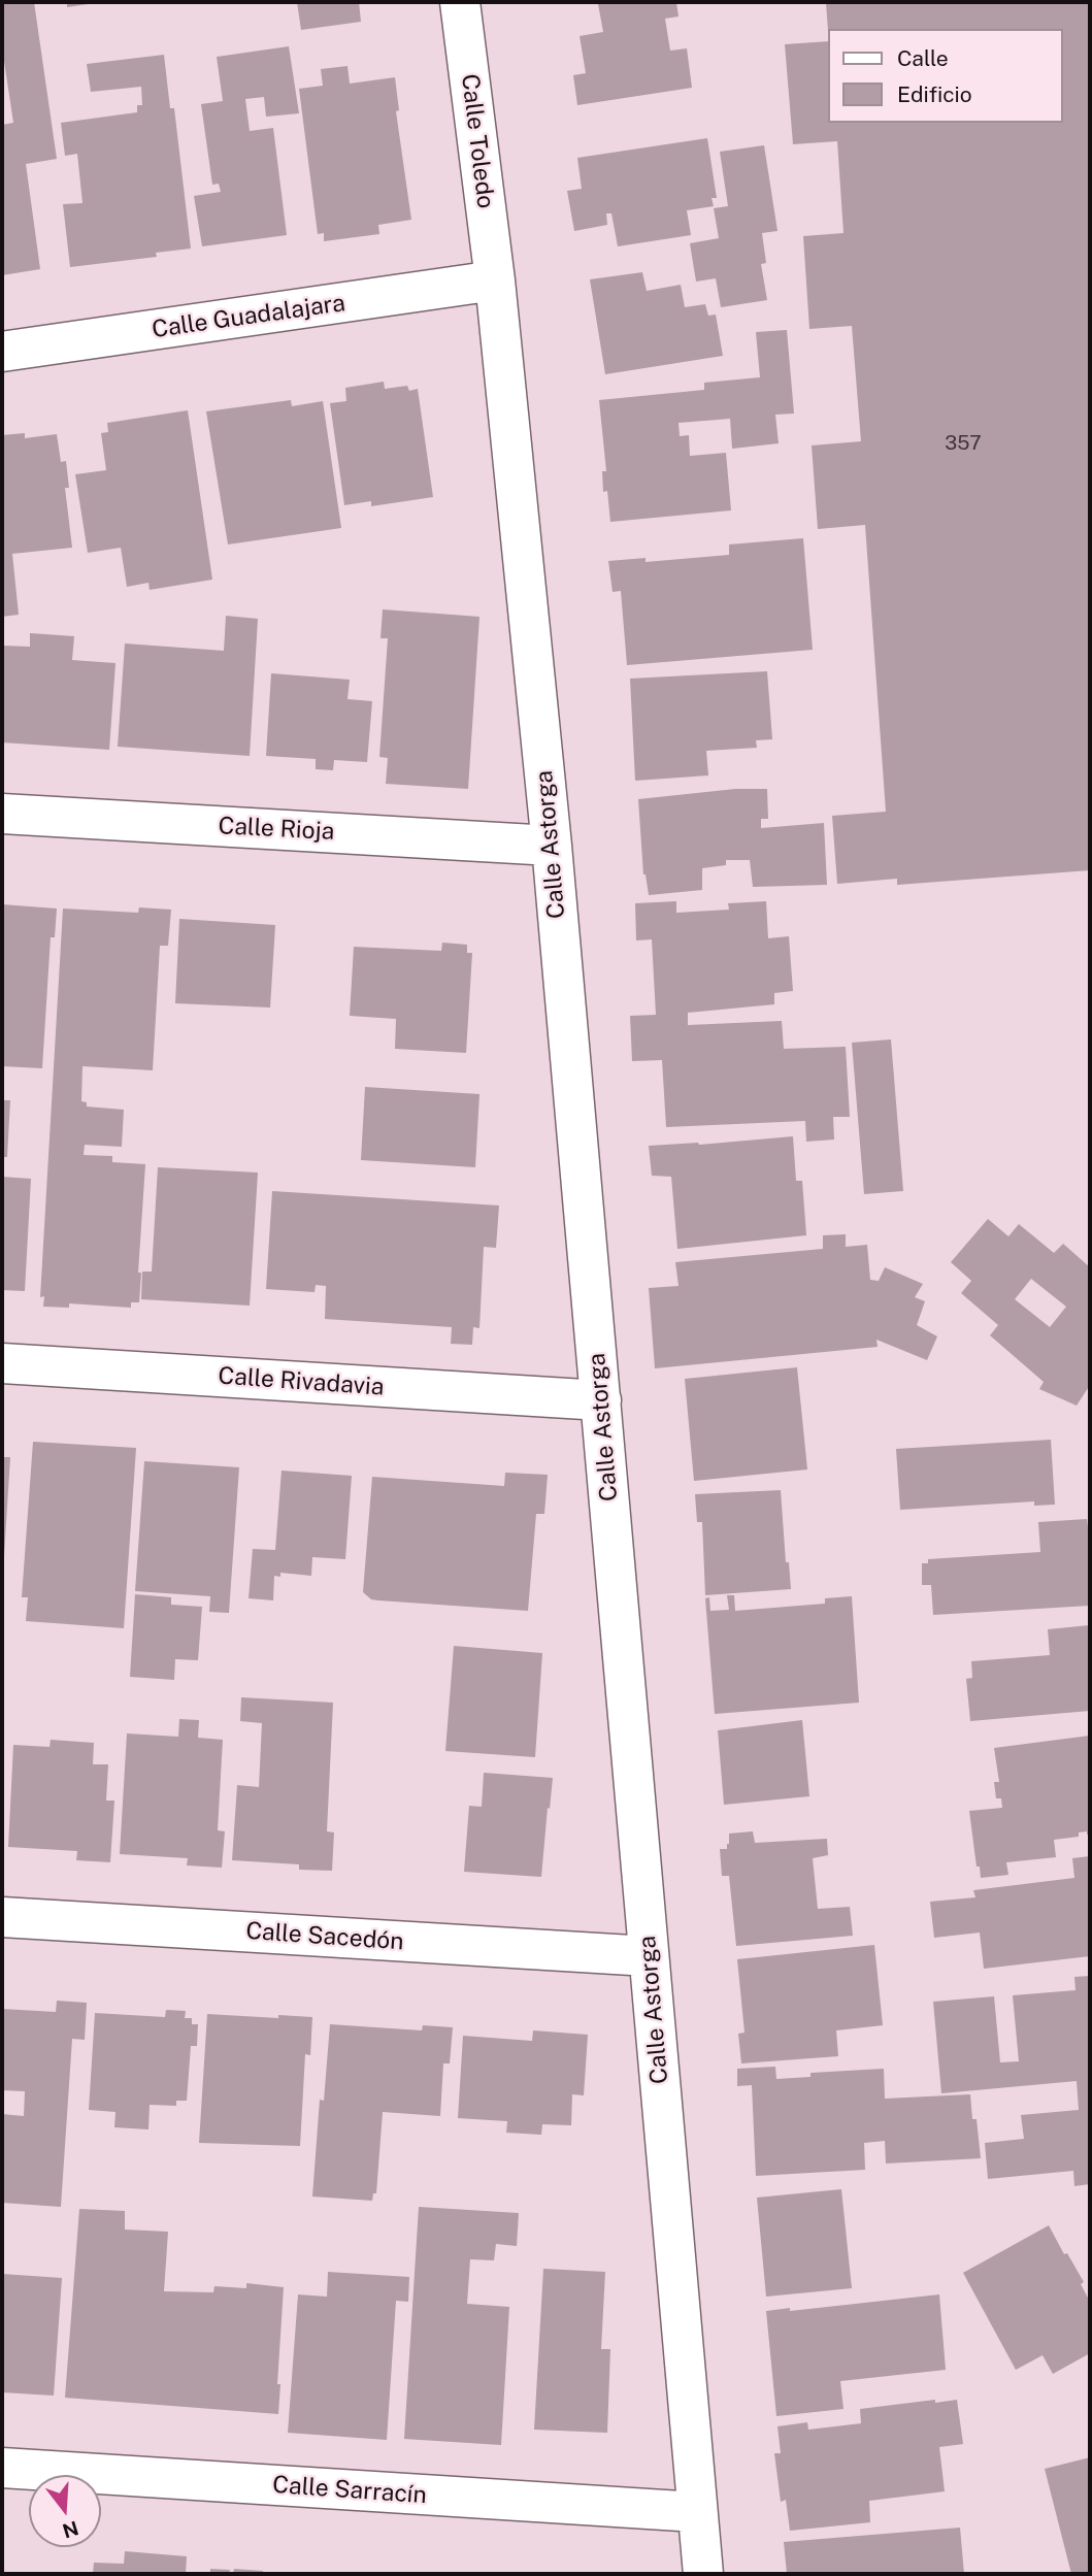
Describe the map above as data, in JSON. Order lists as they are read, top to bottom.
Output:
{
  "streets": {
    "street": [
      "Calle Toledo",
      "Calle Guadalajara",
      "Calle Rioja",
      "Calle Astorga",
      "Calle Rivadavia",
      "Calle Sacedón",
      "Calle Sarracín"
    ]
  },
  "crossings": [
    ["Calle Toledo", "Calle Guadalajara"],
    ["Calle Toledo", "Calle Astorga"],
    ["Calle Guadalajara", "Calle Astorga"],
    ["Calle Rioja", "Calle Astorga"],
    ["Calle Astorga", "Calle Rivadavia"],
    ["Calle Astorga", "Calle Sacedón"],
    ["Calle Astorga", "Calle Sarracín"]
  ],
  "house_numbers": ["357"],
  "legend": ["Calle", "Edificio"],
  "north": "bottom"
}
